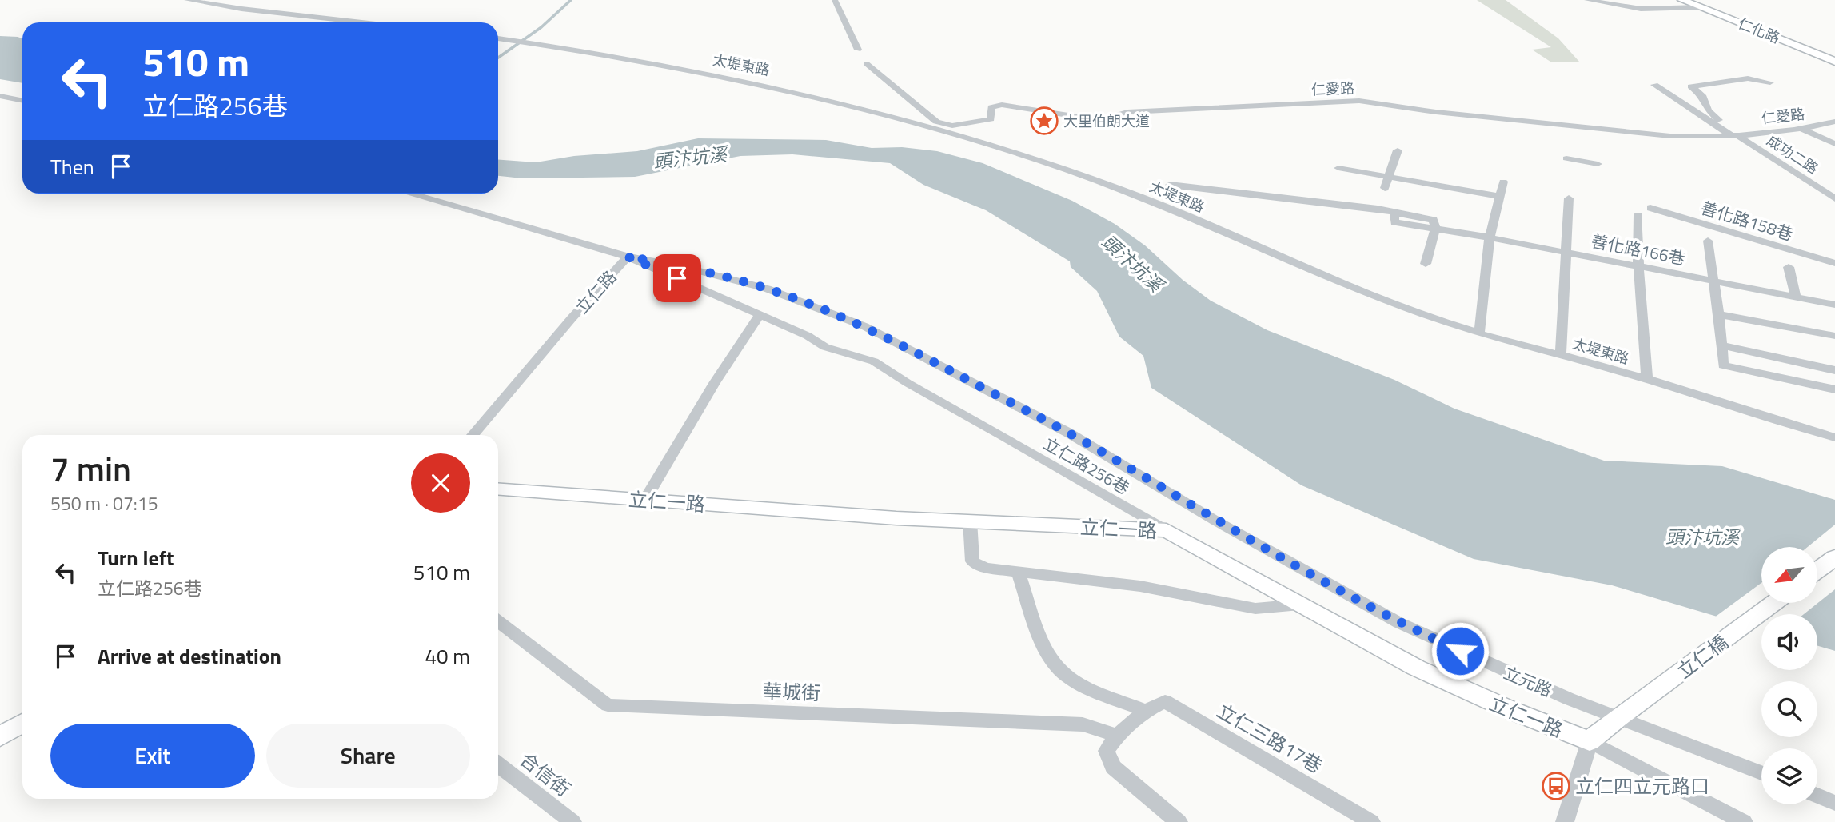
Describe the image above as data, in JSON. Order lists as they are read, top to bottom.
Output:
{
  "streets": {
    "street": [
      "仁化路",
      "太堤東路",
      "仁愛路",
      "成功二路",
      "善化路158巷",
      "善化路166巷",
      "立仁路",
      "立仁路256巷",
      "立仁一路",
      "立仁橋",
      "立元路",
      "華城街",
      "立仁三路17巷",
      "合信街"
    ]
  },
  "crossings": [
    ["仁愛路", "成功二路"],
    ["立仁路", "立仁路256巷"],
    ["立仁路", "立元路"],
    ["立仁路256巷", "立仁一路"],
    ["立仁路256巷", "立元路"],
    ["立仁一路", "立仁橋"],
    ["立仁橋", "立元路"]
  ],
  "water": ["頭汴坑溪"],
  "places": {
    "place": ["大里伯朗大道"],
    "bus stop": ["立仁四立元路口"]
  },
  "north": "bottom left",
  "page": {
    "turn": ["510 m", "立仁路256巷"],
    "then": "Then",
    "heading": ["7 min", "550 m · 07:15"],
    "list": [
      {
        "name": "Turn left",
        "note": "立仁路256巷",
        "value": "510 m"
      },
      {
        "name": "Arrive at destination",
        "value": "40 m"
      }
    ],
    "buttons": ["Exit", "Share"]
  }
}
